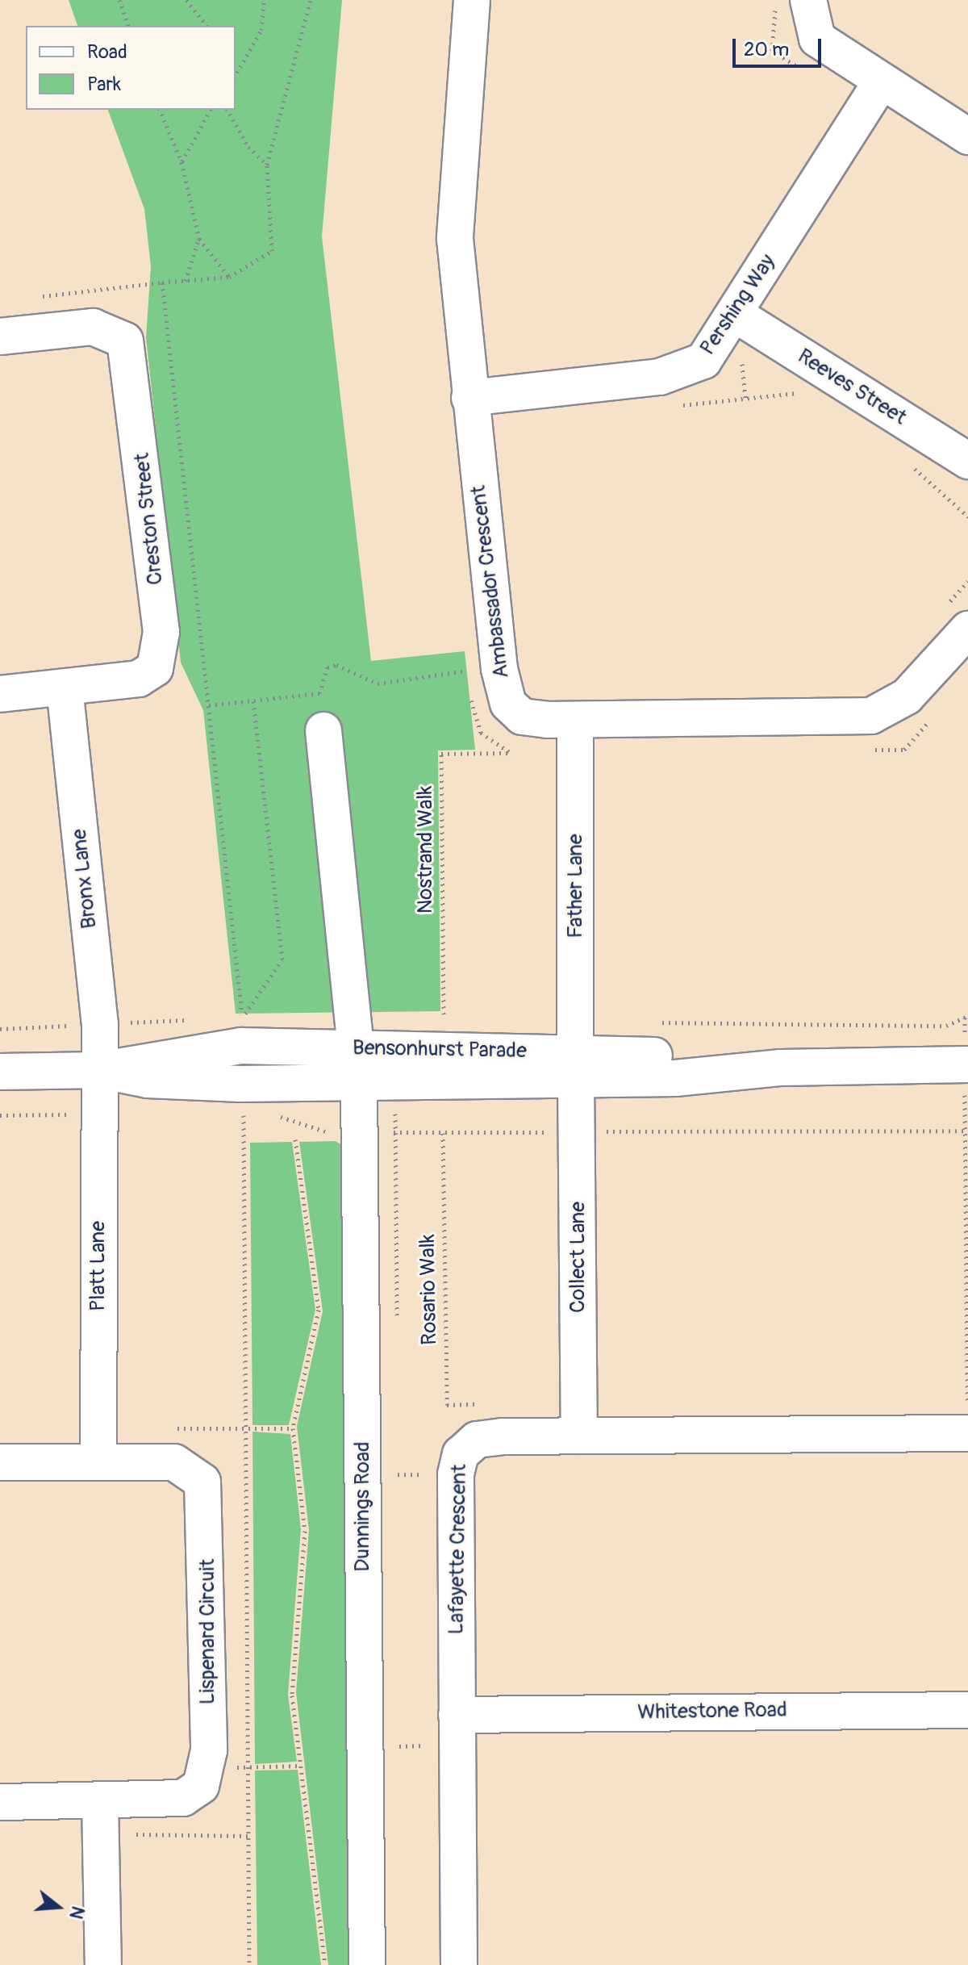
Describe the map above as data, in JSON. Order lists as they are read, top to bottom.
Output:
{
  "streets": {
    "street": [
      "Pershing Way",
      "Reeves Street",
      "Creston Street",
      "Ambassador Crescent",
      "Bronx Lane",
      "Father Lane",
      "Bensonhurst Parade",
      "Collect Lane",
      "Platt Lane",
      "Dunnings Road",
      "Lafayette Crescent",
      "Lispenard Circuit",
      "Whitestone Road"
    ],
    "path": ["Nostrand Walk", "Rosario Walk"]
  },
  "crossings": [
    ["Pershing Way", "Reeves Street"],
    ["Pershing Way", "Ambassador Crescent"],
    ["Creston Street", "Bronx Lane"],
    ["Ambassador Crescent", "Father Lane"],
    ["Bronx Lane", "Bensonhurst Parade"],
    ["Bronx Lane", "Platt Lane"],
    ["Father Lane", "Bensonhurst Parade"],
    ["Father Lane", "Collect Lane"],
    ["Bensonhurst Parade", "Collect Lane"],
    ["Bensonhurst Parade", "Platt Lane"],
    ["Bensonhurst Parade", "Dunnings Road"],
    ["Collect Lane", "Lafayette Crescent"],
    ["Platt Lane", "Lispenard Circuit"],
    ["Lafayette Crescent", "Whitestone Road"]
  ],
  "legend": ["Road", "Park"],
  "scale_bar": "20 m",
  "north": "right"
}
